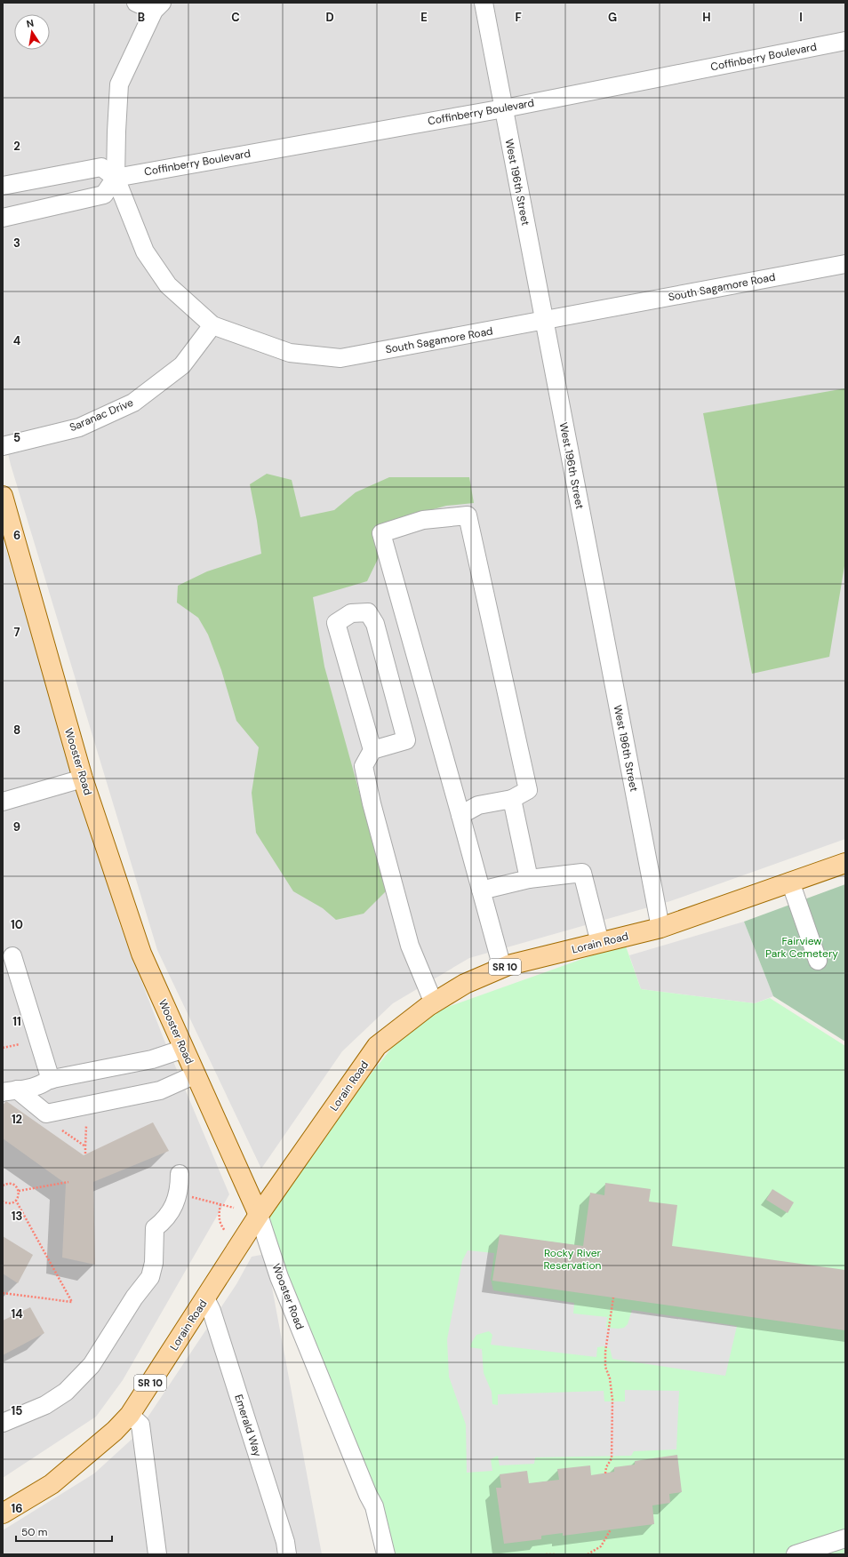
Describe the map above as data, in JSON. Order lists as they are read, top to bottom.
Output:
{
  "streets": {
    "main road": ["Wooster Road", "Lorain Road", "SR 10"],
    "street": [
      "Coffinberry Boulevard",
      "West 196th Street",
      "South Sagamore Road",
      "Saranac Drive",
      "Emerald Way"
    ]
  },
  "crossings": [
    ["Coffinberry Boulevard", "West 196th Street"],
    ["Coffinberry Boulevard", "South Sagamore Road"],
    ["West 196th Street", "South Sagamore Road"],
    ["West 196th Street", "Lorain Road"],
    ["South Sagamore Road", "Saranac Drive"],
    ["Wooster Road", "Lorain Road"],
    ["Lorain Road", "Emerald Way"]
  ],
  "parks": ["Fairview Park Cemetery", "Rocky River Reservation"],
  "scale_bar": "50 m",
  "north": "top",
  "grid": {
    "columns": [
      "B",
      "C",
      "D",
      "E",
      "F",
      "G",
      "H",
      "I"
    ],
    "rows": [
      "2",
      "3",
      "4",
      "5",
      "6",
      "7",
      "8",
      "9",
      "10",
      "11",
      "12",
      "13",
      "14",
      "15",
      "16"
    ]
  }
}
